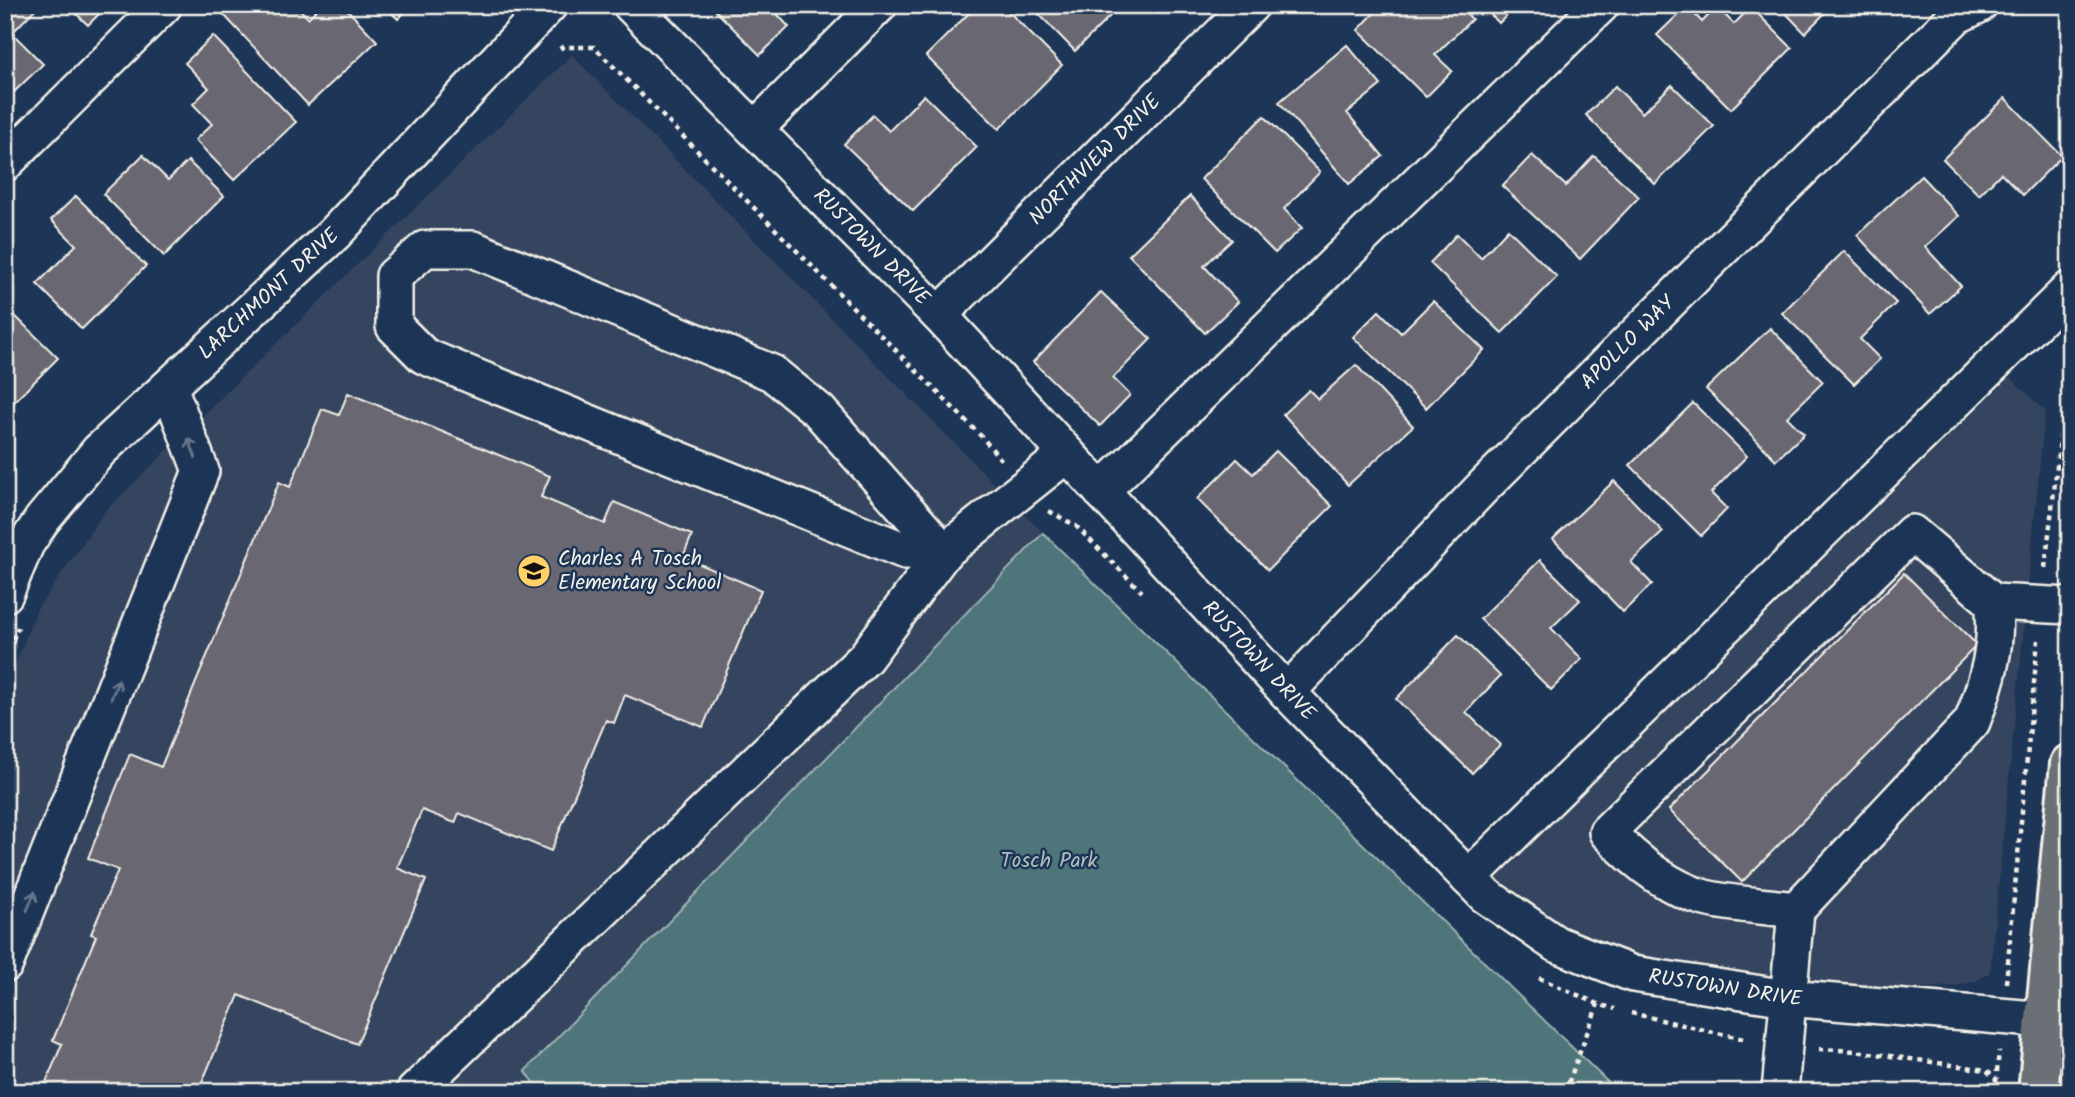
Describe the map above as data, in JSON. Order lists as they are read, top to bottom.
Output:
{
  "streets": {
    "street": [
      "NORTHVIEW DRIVE",
      "RUSTOWN DRIVE",
      "LARCHMONT DRIVE",
      "APOLLO WAY"
    ]
  },
  "crossings": [
    ["NORTHVIEW DRIVE", "RUSTOWN DRIVE"],
    ["RUSTOWN DRIVE", "APOLLO WAY"]
  ],
  "parks": ["Tosch Park"],
  "places": {
    "school or university": ["Charles A Tosch Elementary School"]
  }
}
